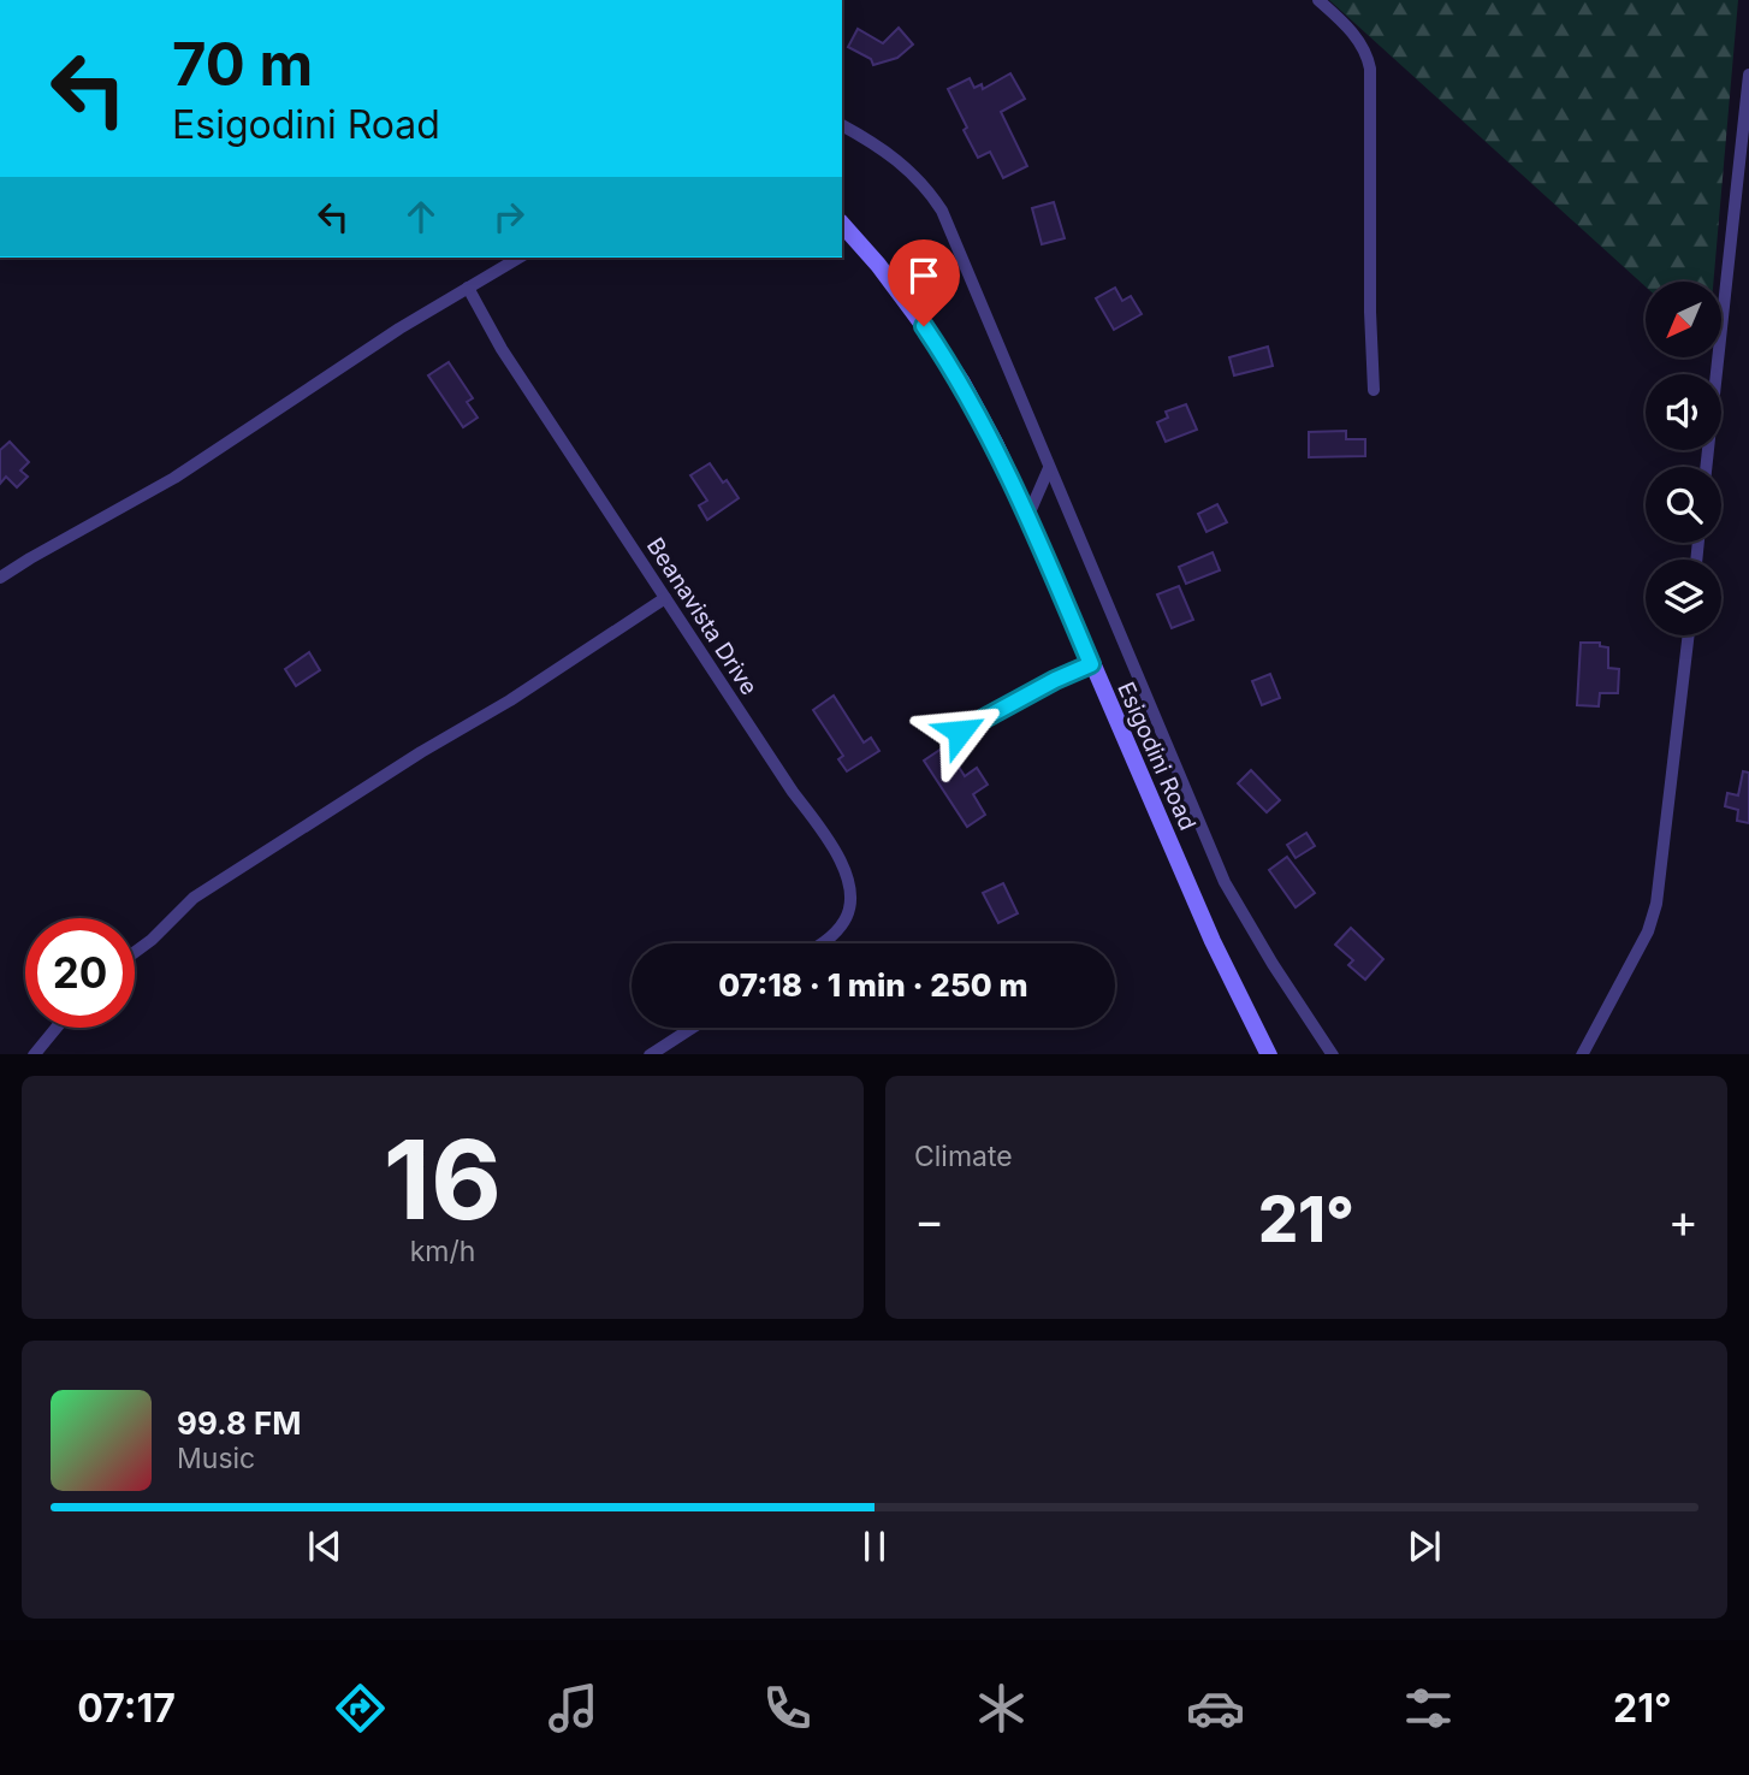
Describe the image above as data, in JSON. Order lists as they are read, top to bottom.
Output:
{
  "streets": {
    "main road": ["Esigodini Road"],
    "street": ["Beanavista Drive"]
  },
  "north": "bottom left",
  "page": {
    "turn": ["70 m", "Esigodini Road"],
    "limit": "20",
    "trip": "07:18 · 1 min · 250 m",
    "tile": [
      ["16", "km/h"],
      "Climate"
    ],
    "heat": ["−", "21°", "+"],
    "song": ["99.8 FM", "Music"],
    "tabs": ["07:17", "21°"]
  }
}
